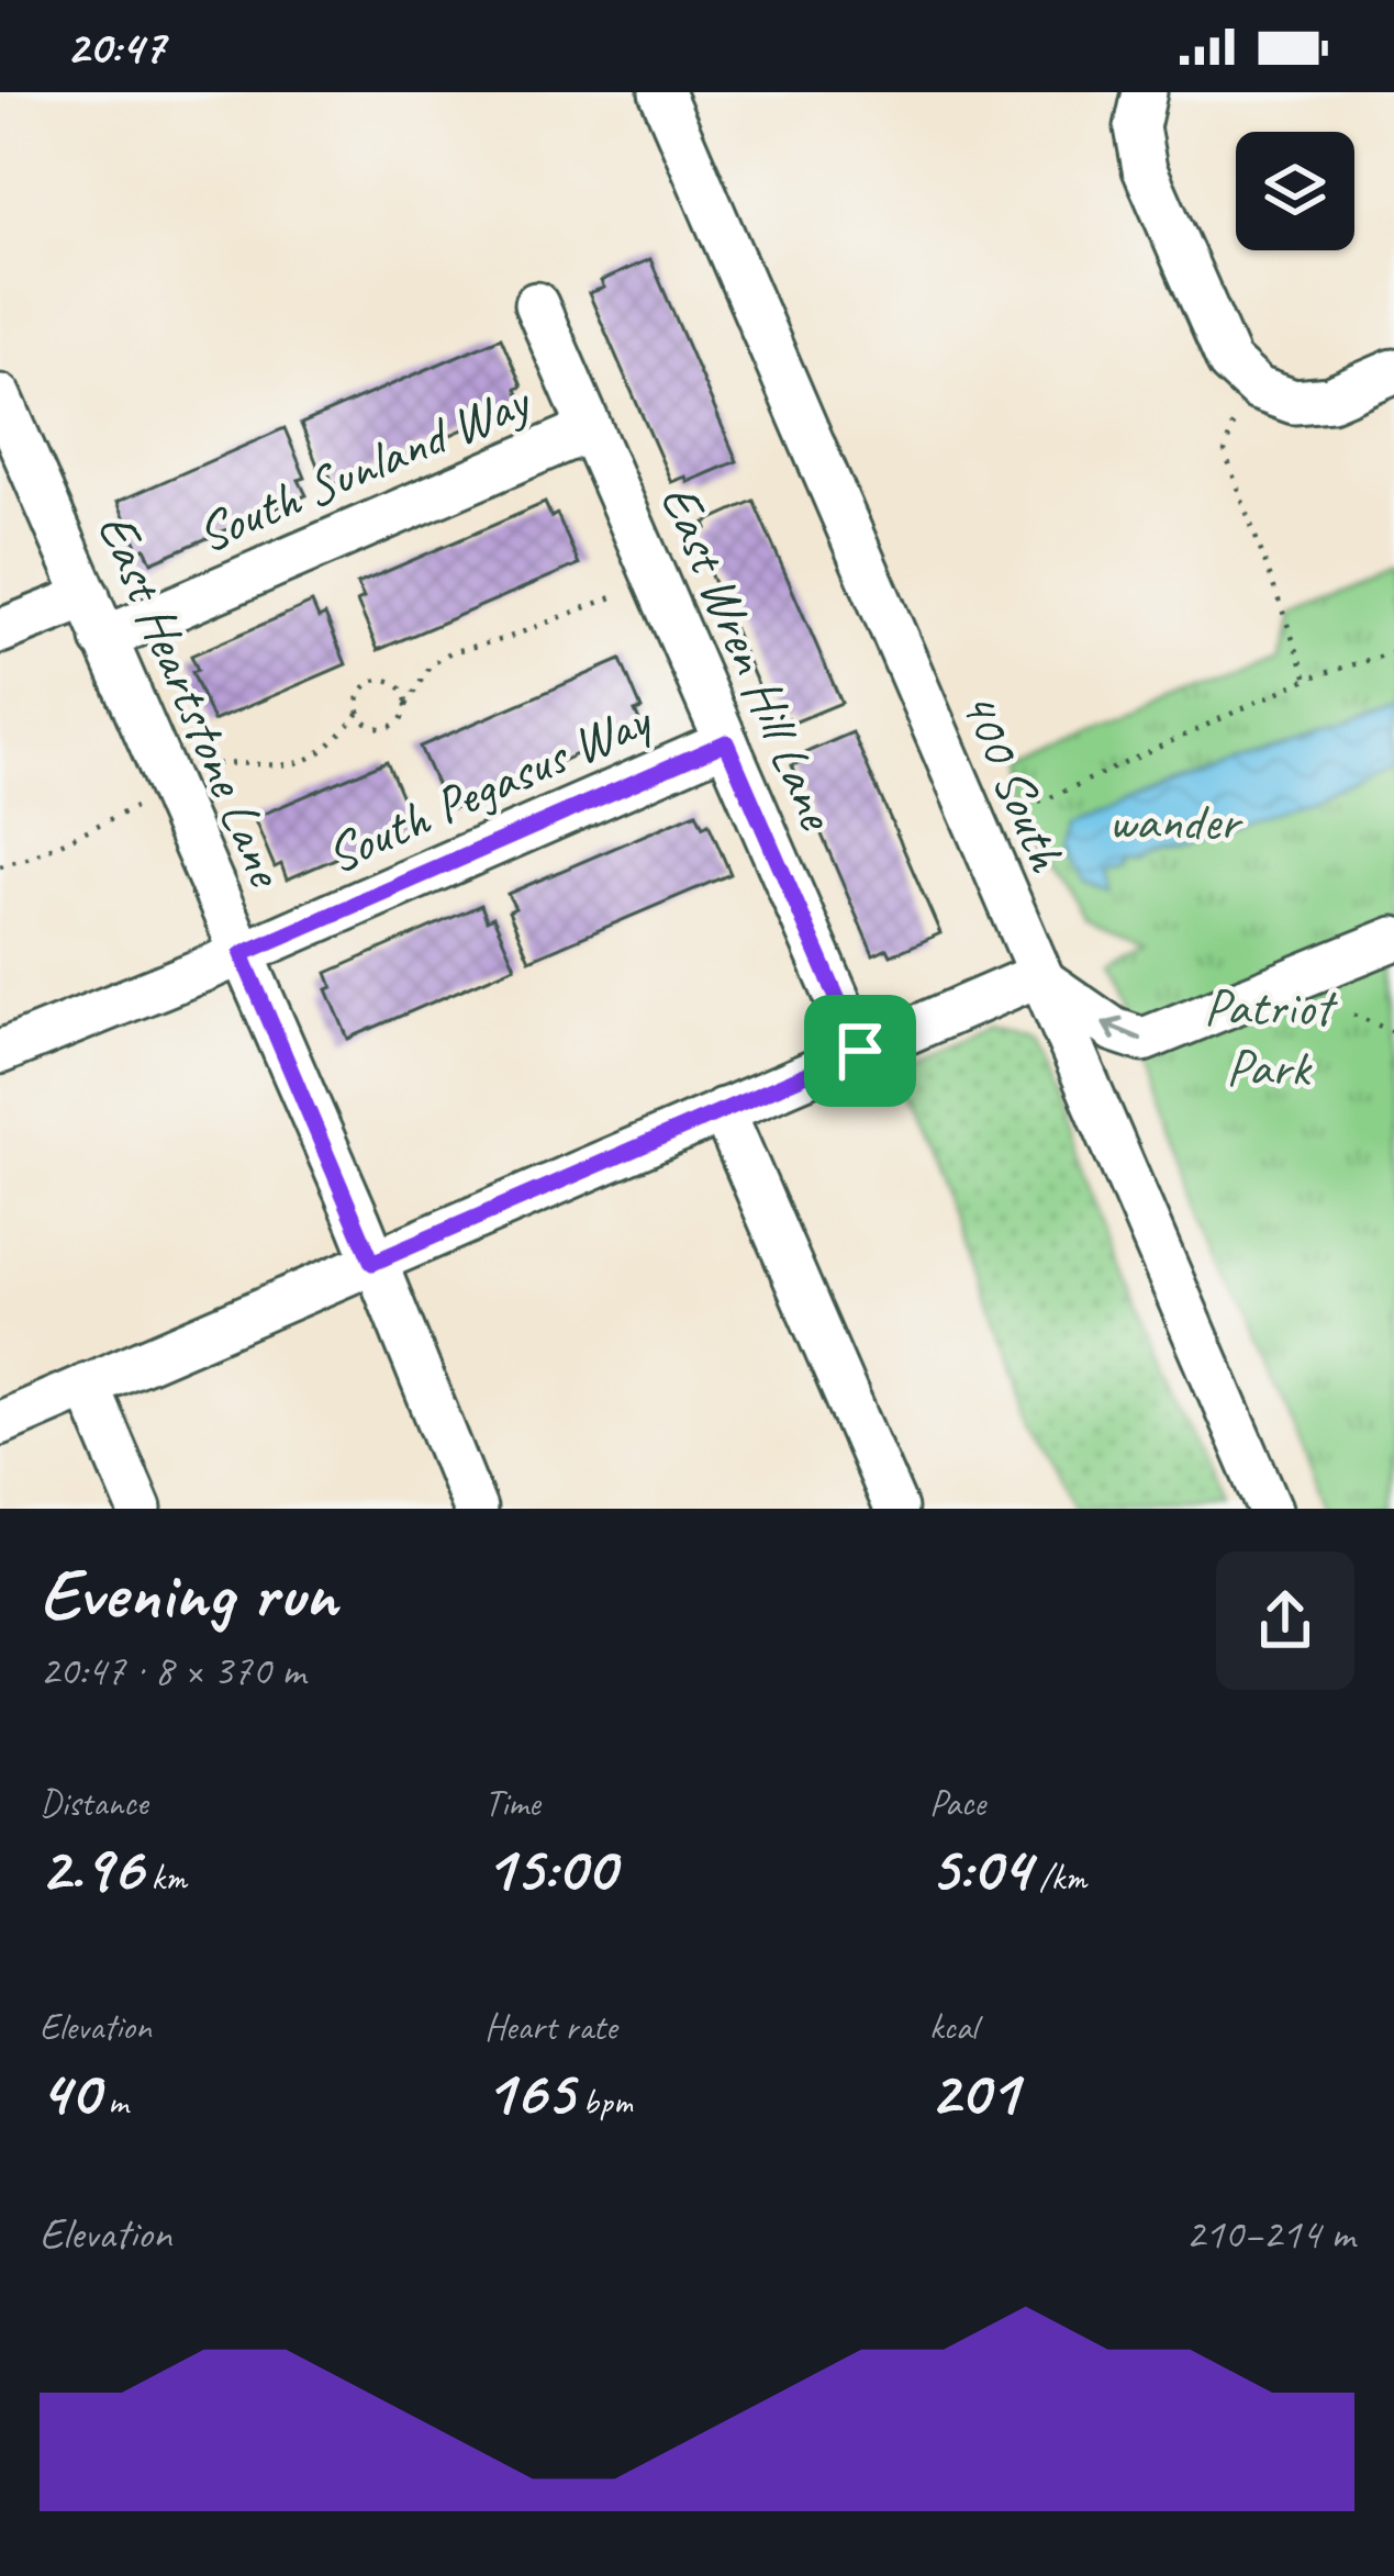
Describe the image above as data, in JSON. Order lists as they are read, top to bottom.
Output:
{
  "streets": {
    "street": [
      "South Sunland Way",
      "East Wren Hill Lane",
      "East Heartstone Lane",
      "400 South",
      "South Pegasus Way"
    ]
  },
  "crossings": [
    ["South Sunland Way", "East Wren Hill Lane"],
    ["South Sunland Way", "East Heartstone Lane"],
    ["East Wren Hill Lane", "South Pegasus Way"],
    ["East Heartstone Lane", "South Pegasus Way"]
  ],
  "parks": ["wander", "Patriot Park"],
  "page": {
    "status": "20:47",
    "heading": ["Evening run", "20:47 · 8 × 370 m"],
    "stats": [
      ["Distance", "2.96 km"],
      ["Time", "15:00"],
      ["Pace", "5:04 /km"],
      ["Elevation", "40 m"],
      ["Heart rate", "165 bpm"],
      ["kcal", "201"]
    ],
    "chart": ["Elevation", "210–214 m"]
  }
}
